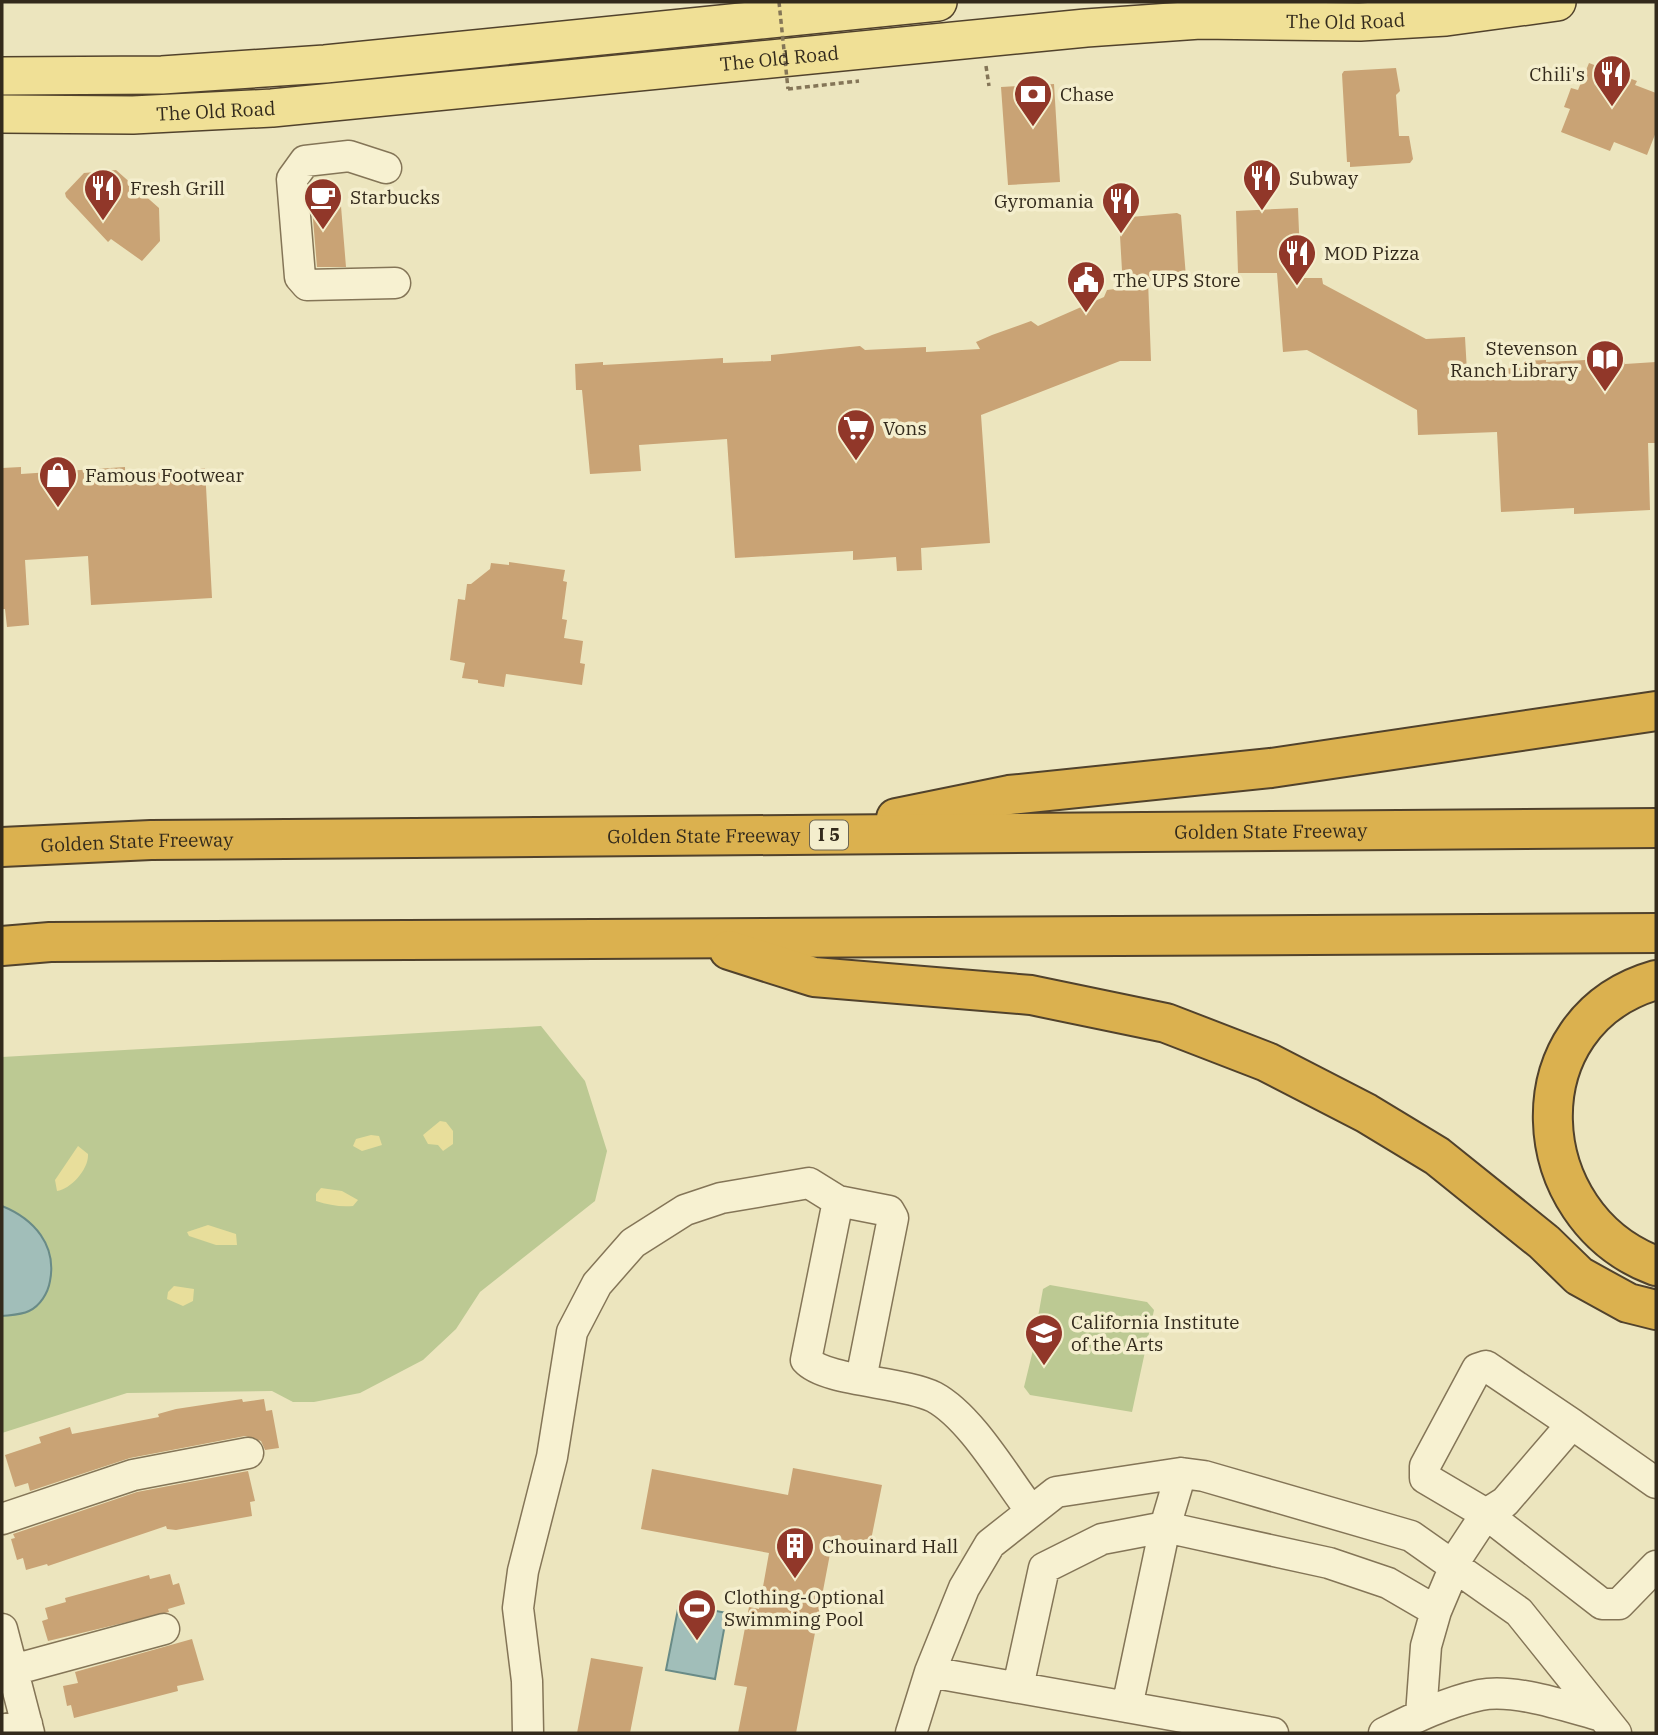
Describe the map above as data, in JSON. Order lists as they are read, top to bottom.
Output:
{
  "streets": {
    "highway": ["Golden State Freeway", "I 5"],
    "main road": ["The Old Road"]
  },
  "places": {
    "restaurant": [
      "Chili's",
      "Subway",
      "Fresh Grill",
      "Gyromania",
      "MOD Pizza"
    ],
    "bank": ["Chase"],
    "cafe": ["Starbucks"],
    "public building": ["The UPS Store"],
    "library": ["Stevenson Ranch Library"],
    "supermarket": ["Vons"],
    "shop": ["Famous Footwear"],
    "school or university": ["California Institute of the Arts"],
    "building": ["Chouinard Hall"],
    "sports": ["Clothing-Optional Swimming Pool"]
  }
}
